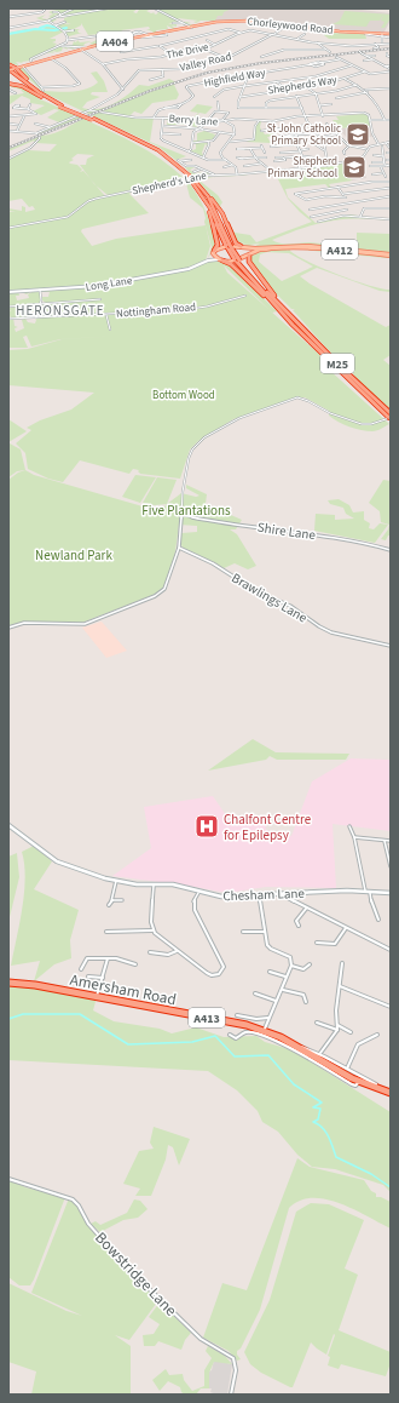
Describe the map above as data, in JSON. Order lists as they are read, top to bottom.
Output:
{
  "streets": {
    "highway": ["M25", "Amersham Road", "A413"],
    "main road": ["Chorleywood Road", "A404", "A412"],
    "street": [
      "The Drive",
      "Valley Road",
      "Highfield Way",
      "Shepherds Way",
      "Berry Lane",
      "Shepherd's Lane",
      "Long Lane",
      "Nottingham Road",
      "Shire Lane",
      "Brawlings Lane",
      "Chesham Lane",
      "Bowstridge Lane"
    ]
  },
  "crossings": [
    ["Chorleywood Road", "A404"],
    ["Chorleywood Road", "Valley Road"],
    ["A404", "M25"],
    ["The Drive", "Valley Road"],
    ["Valley Road", "Berry Lane"],
    ["A412", "M25"],
    ["Long Lane", "M25"]
  ],
  "districts": ["HERONSGATE"],
  "parks": ["Bottom Wood", "Five Plantations", "Newland Park"],
  "places": {
    "school or university": ["St John Catholic Primary School", "Shepherd Primary School"],
    "hospital": ["Chalfont Centre for Epilepsy"]
  }
}
